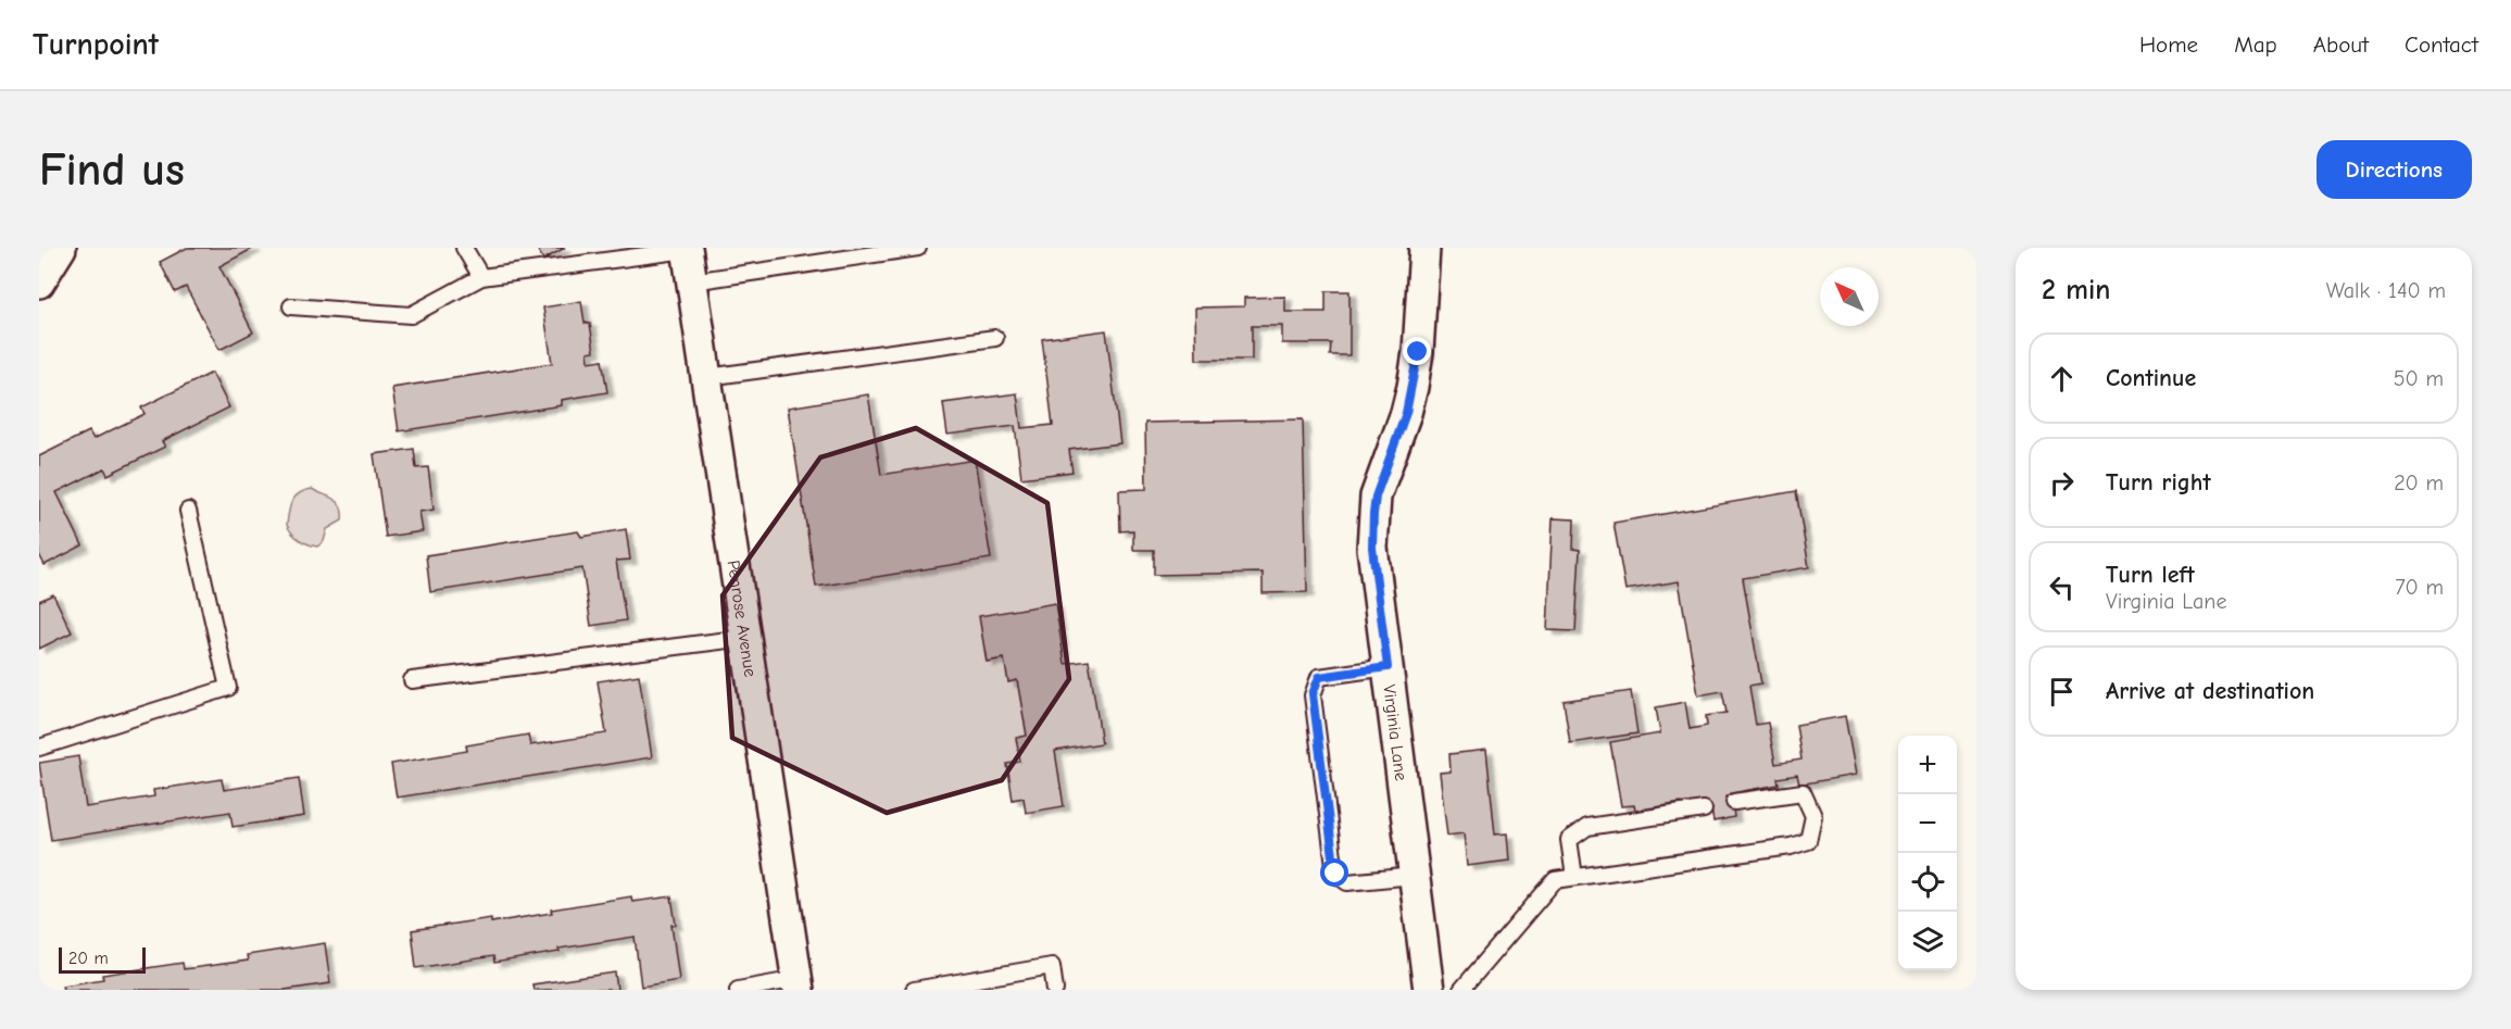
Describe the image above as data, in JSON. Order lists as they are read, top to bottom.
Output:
{
  "streets": {
    "street": ["Penrose Avenue", "Virginia Lane"]
  },
  "scale_bar": "20 m",
  "north": "top left",
  "page": {
    "header": "Turnpoint",
    "nav": [
      "Home",
      "Map",
      "About",
      "Contact"
    ],
    "buttons": "Directions",
    "title": "Find us",
    "heading": ["2 min", "Walk · 140 m"],
    "list": [
      ["Continue", "50 m"],
      ["Turn right", "20 m"],
      ["Turn left", "Virginia Lane", "70 m"],
      "Arrive at destination"
    ],
    "map_buttons": ["+", "−"],
    "scale": "20 m"
  }
}
